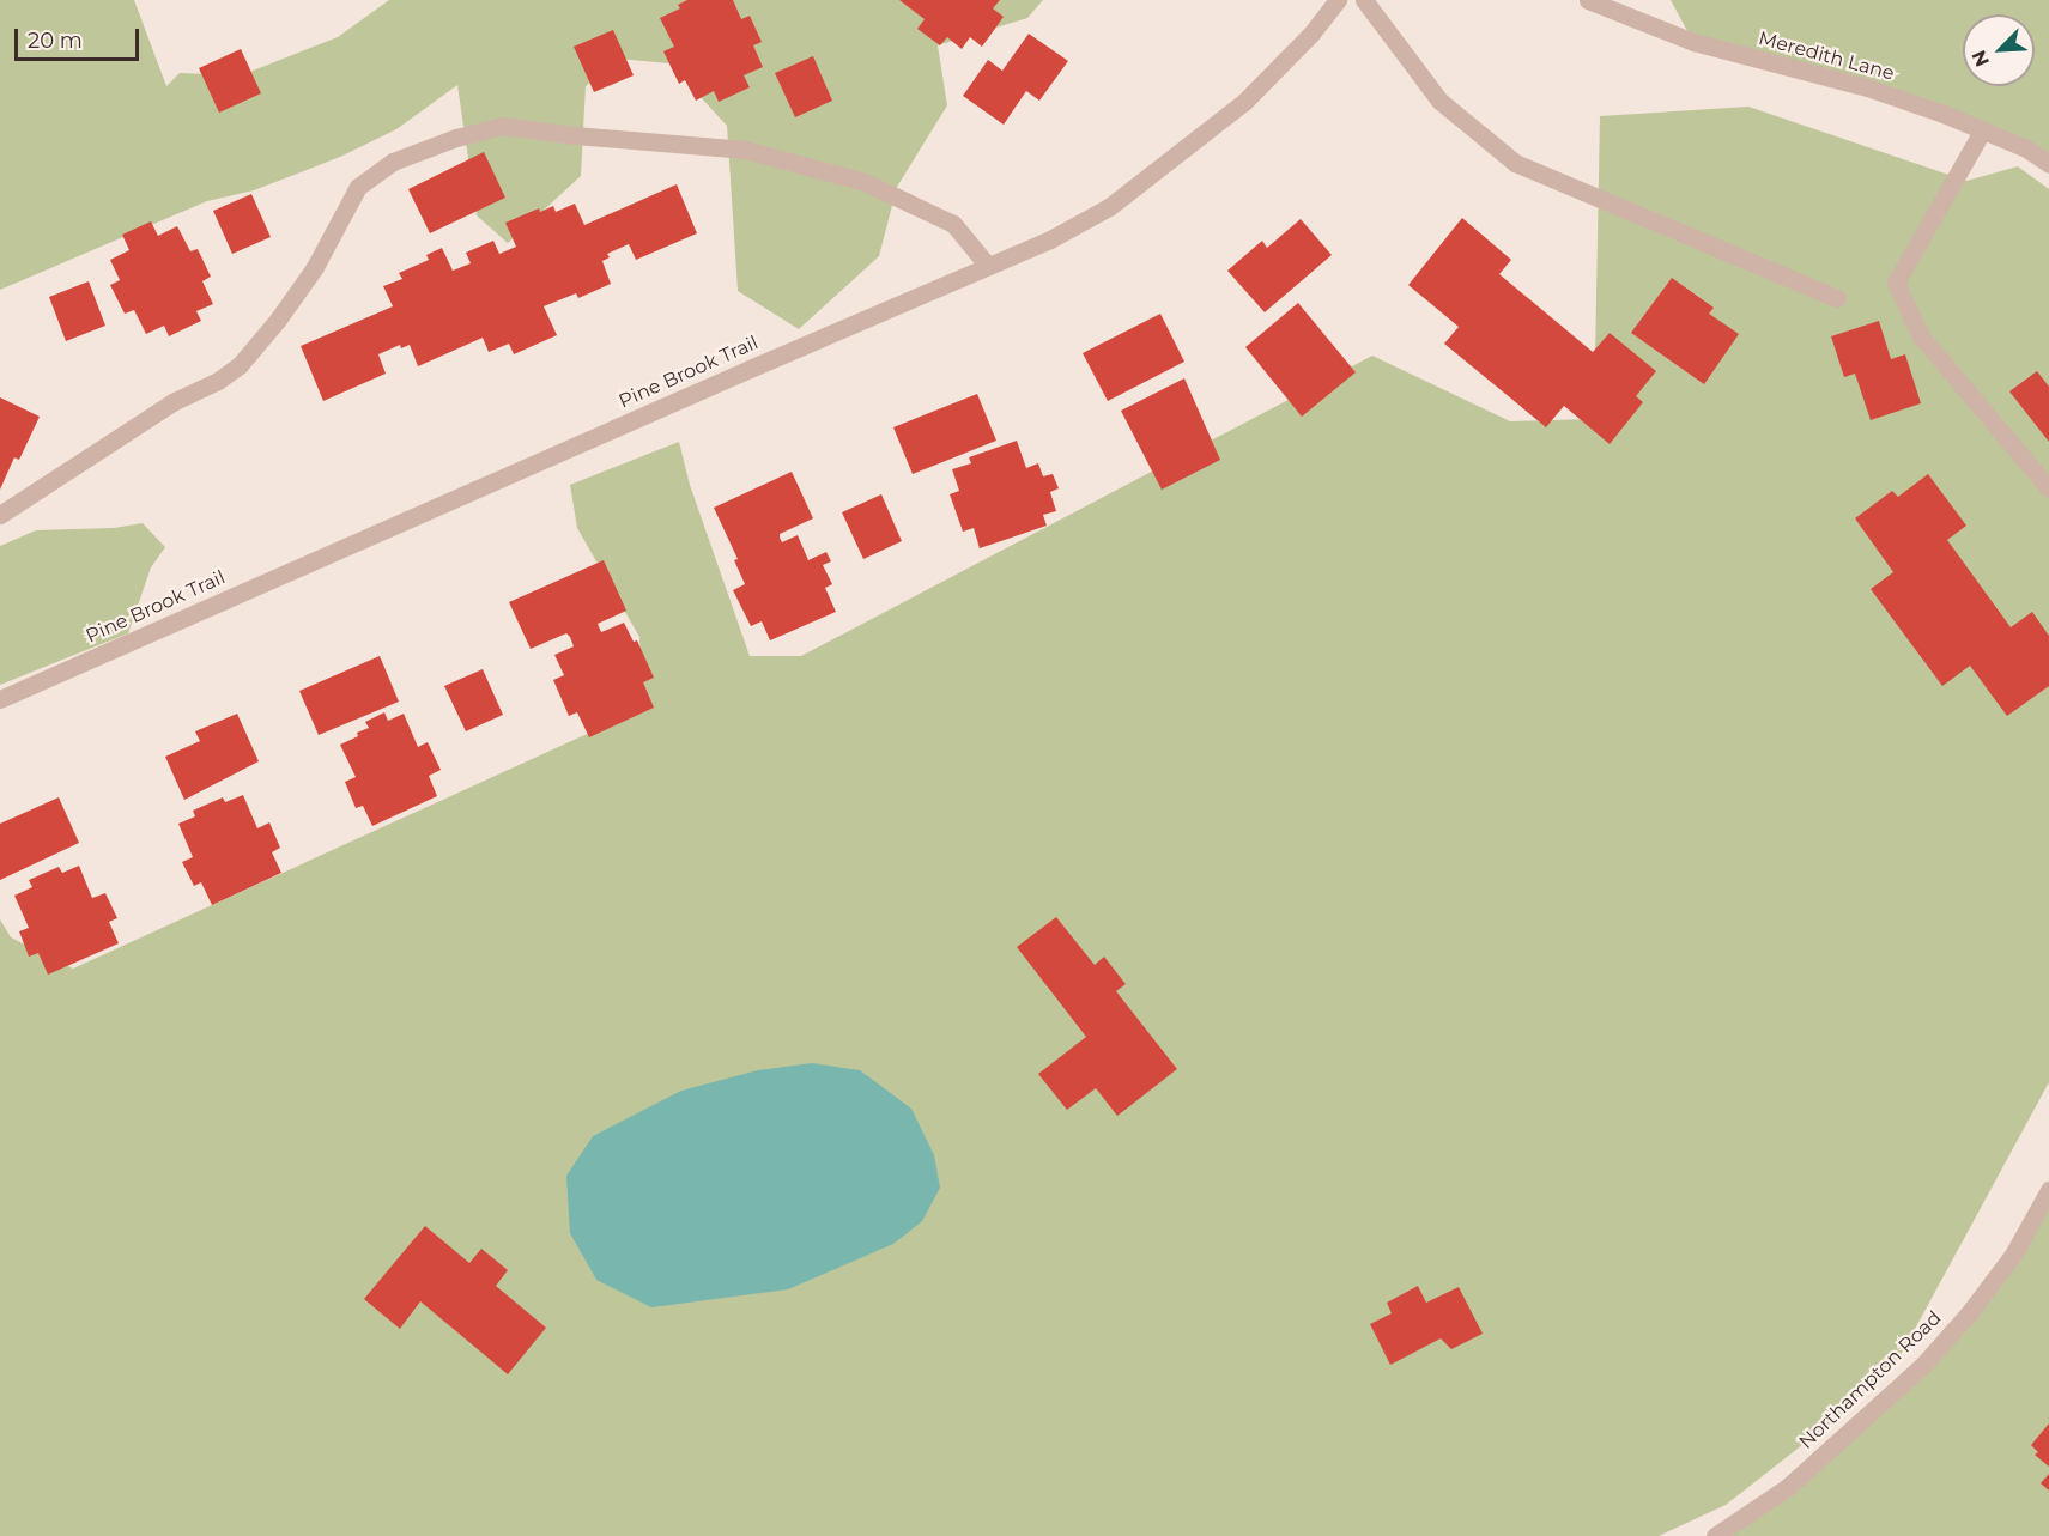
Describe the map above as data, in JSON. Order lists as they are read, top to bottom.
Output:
{
  "streets": {
    "street": ["Meredith Lane", "Pine Brook Trail", "Northampton Road"]
  },
  "scale_bar": "20 m",
  "north": "bottom left"
}
